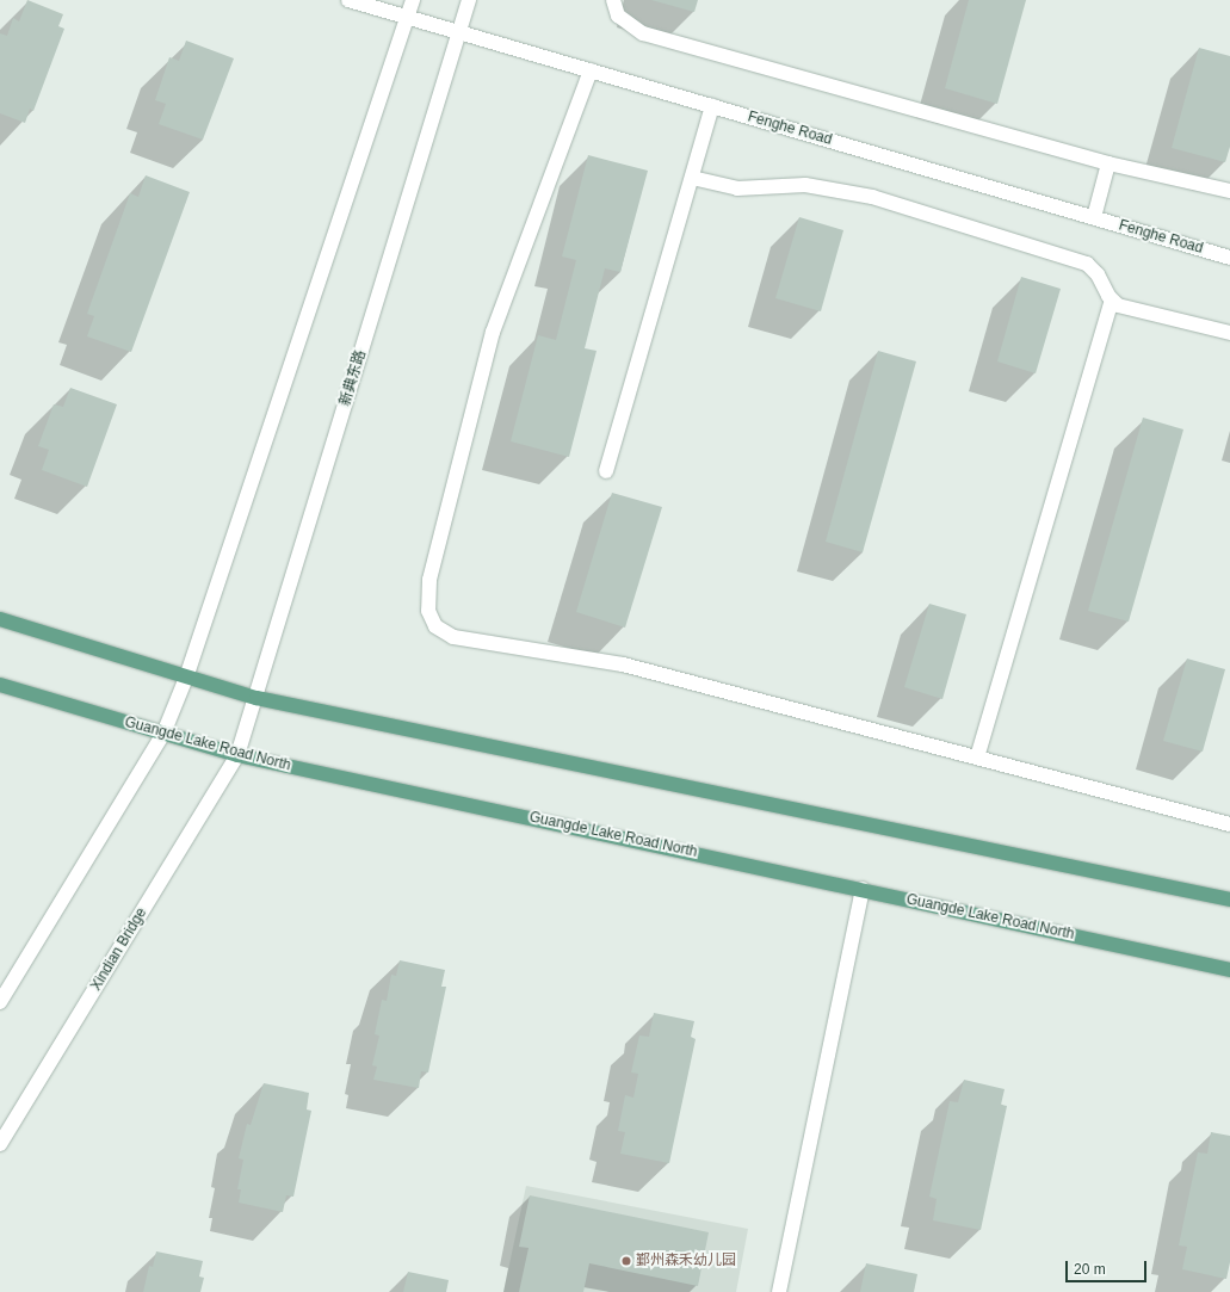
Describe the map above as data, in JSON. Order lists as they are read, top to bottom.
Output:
{
  "streets": {
    "main road": [
      "Fenghe Road",
      "新典东路",
      "Guangde Lake Road North",
      "Xindian Bridge"
    ]
  },
  "crossings": [
    ["Fenghe Road", "新典东路"],
    ["新典东路", "Guangde Lake Road North"],
    ["新典东路", "Xindian Bridge"],
    ["Guangde Lake Road North", "Xindian Bridge"]
  ],
  "places": ["鄞州森禾幼儿园"],
  "scale_bar": "20 m"
}
